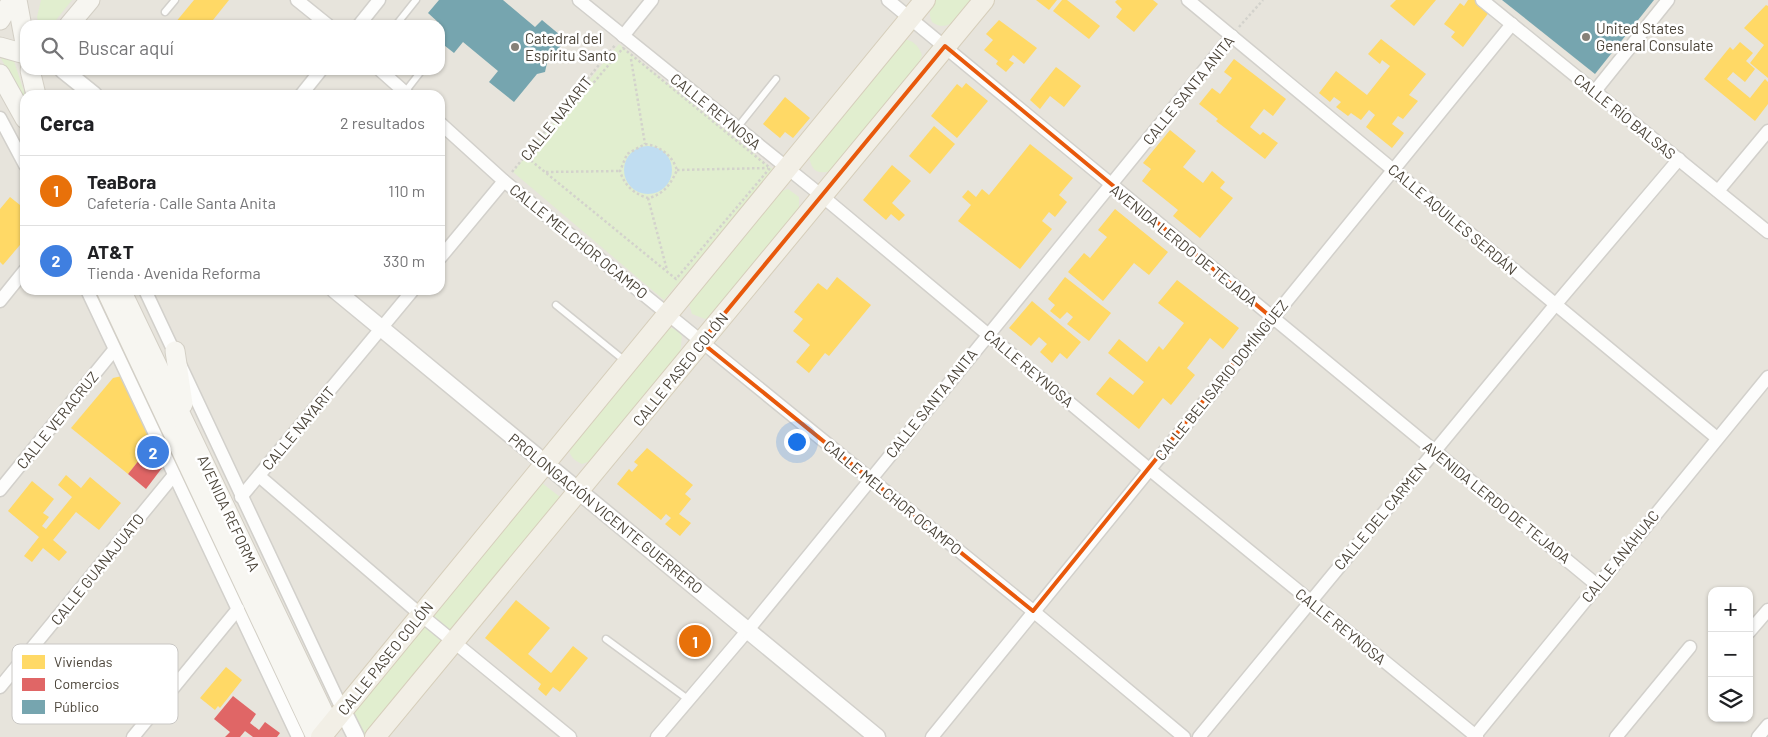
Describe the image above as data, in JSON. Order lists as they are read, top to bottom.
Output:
{
  "streets": {
    "main road": ["CALLE PASEO COLÓN", "AVENIDA REFORMA"],
    "street": [
      "CALLE SANTA ANITA",
      "CALLE REYNOSA",
      "CALLE RÍO BALSAS",
      "CALLE NAYARIT",
      "CALLE AQUILES SERDÁN",
      "CALLE MELCHOR OCAMPO",
      "AVENIDA LERDO DE TEJADA",
      "CALLE BELISARIO DOMÍNGUEZ",
      "CALLE VERACRUZ",
      "PROLONGACIÓN VICENTE GUERRERO",
      "CALLE DEL CARMEN",
      "CALLE ANÁHUAC",
      "CALLE GUANAJUATO"
    ]
  },
  "crossings": [
    ["CALLE SANTA ANITA", "CALLE REYNOSA"],
    ["CALLE SANTA ANITA", "CALLE AQUILES SERDÁN"],
    ["CALLE SANTA ANITA", "CALLE MELCHOR OCAMPO"],
    ["CALLE SANTA ANITA", "AVENIDA LERDO DE TEJADA"],
    ["CALLE SANTA ANITA", "PROLONGACIÓN VICENTE GUERRERO"],
    ["CALLE REYNOSA", "CALLE NAYARIT"],
    ["CALLE REYNOSA", "CALLE PASEO COLÓN"],
    ["CALLE REYNOSA", "CALLE BELISARIO DOMÍNGUEZ"],
    ["CALLE REYNOSA", "CALLE DEL CARMEN"],
    ["CALLE REYNOSA", "CALLE ANÁHUAC"],
    ["CALLE RÍO BALSAS", "CALLE BELISARIO DOMÍNGUEZ"],
    ["CALLE RÍO BALSAS", "CALLE DEL CARMEN"],
    ["CALLE NAYARIT", "CALLE MELCHOR OCAMPO"],
    ["CALLE NAYARIT", "AVENIDA REFORMA"],
    ["CALLE NAYARIT", "PROLONGACIÓN VICENTE GUERRERO"],
    ["CALLE AQUILES SERDÁN", "CALLE BELISARIO DOMÍNGUEZ"],
    ["CALLE AQUILES SERDÁN", "CALLE DEL CARMEN"],
    ["CALLE AQUILES SERDÁN", "CALLE ANÁHUAC"],
    ["CALLE MELCHOR OCAMPO", "CALLE PASEO COLÓN"],
    ["CALLE MELCHOR OCAMPO", "CALLE BELISARIO DOMÍNGUEZ"],
    ["AVENIDA LERDO DE TEJADA", "CALLE PASEO COLÓN"],
    ["AVENIDA LERDO DE TEJADA", "CALLE BELISARIO DOMÍNGUEZ"],
    ["AVENIDA LERDO DE TEJADA", "CALLE DEL CARMEN"],
    ["AVENIDA LERDO DE TEJADA", "CALLE ANÁHUAC"],
    ["CALLE PASEO COLÓN", "AVENIDA REFORMA"],
    ["CALLE PASEO COLÓN", "PROLONGACIÓN VICENTE GUERRERO"]
  ],
  "places": ["United States General Consulate", "Catedral del Espíritu Santo"],
  "legend": ["Viviendas", "Comercios", "Público"],
  "page": {
    "search": "Buscar aquí",
    "heading": ["Cerca", "2 resultados"],
    "list": [
      {
        "mark": "1",
        "name": "TeaBora",
        "note": "Cafetería · Calle Santa Anita",
        "value": "110 m"
      },
      {
        "mark": "2",
        "name": "AT&T",
        "note": "Tienda · Avenida Reforma",
        "value": "330 m"
      }
    ],
    "pins": ["2", "1"],
    "map_buttons": ["+", "−"]
  }
}
